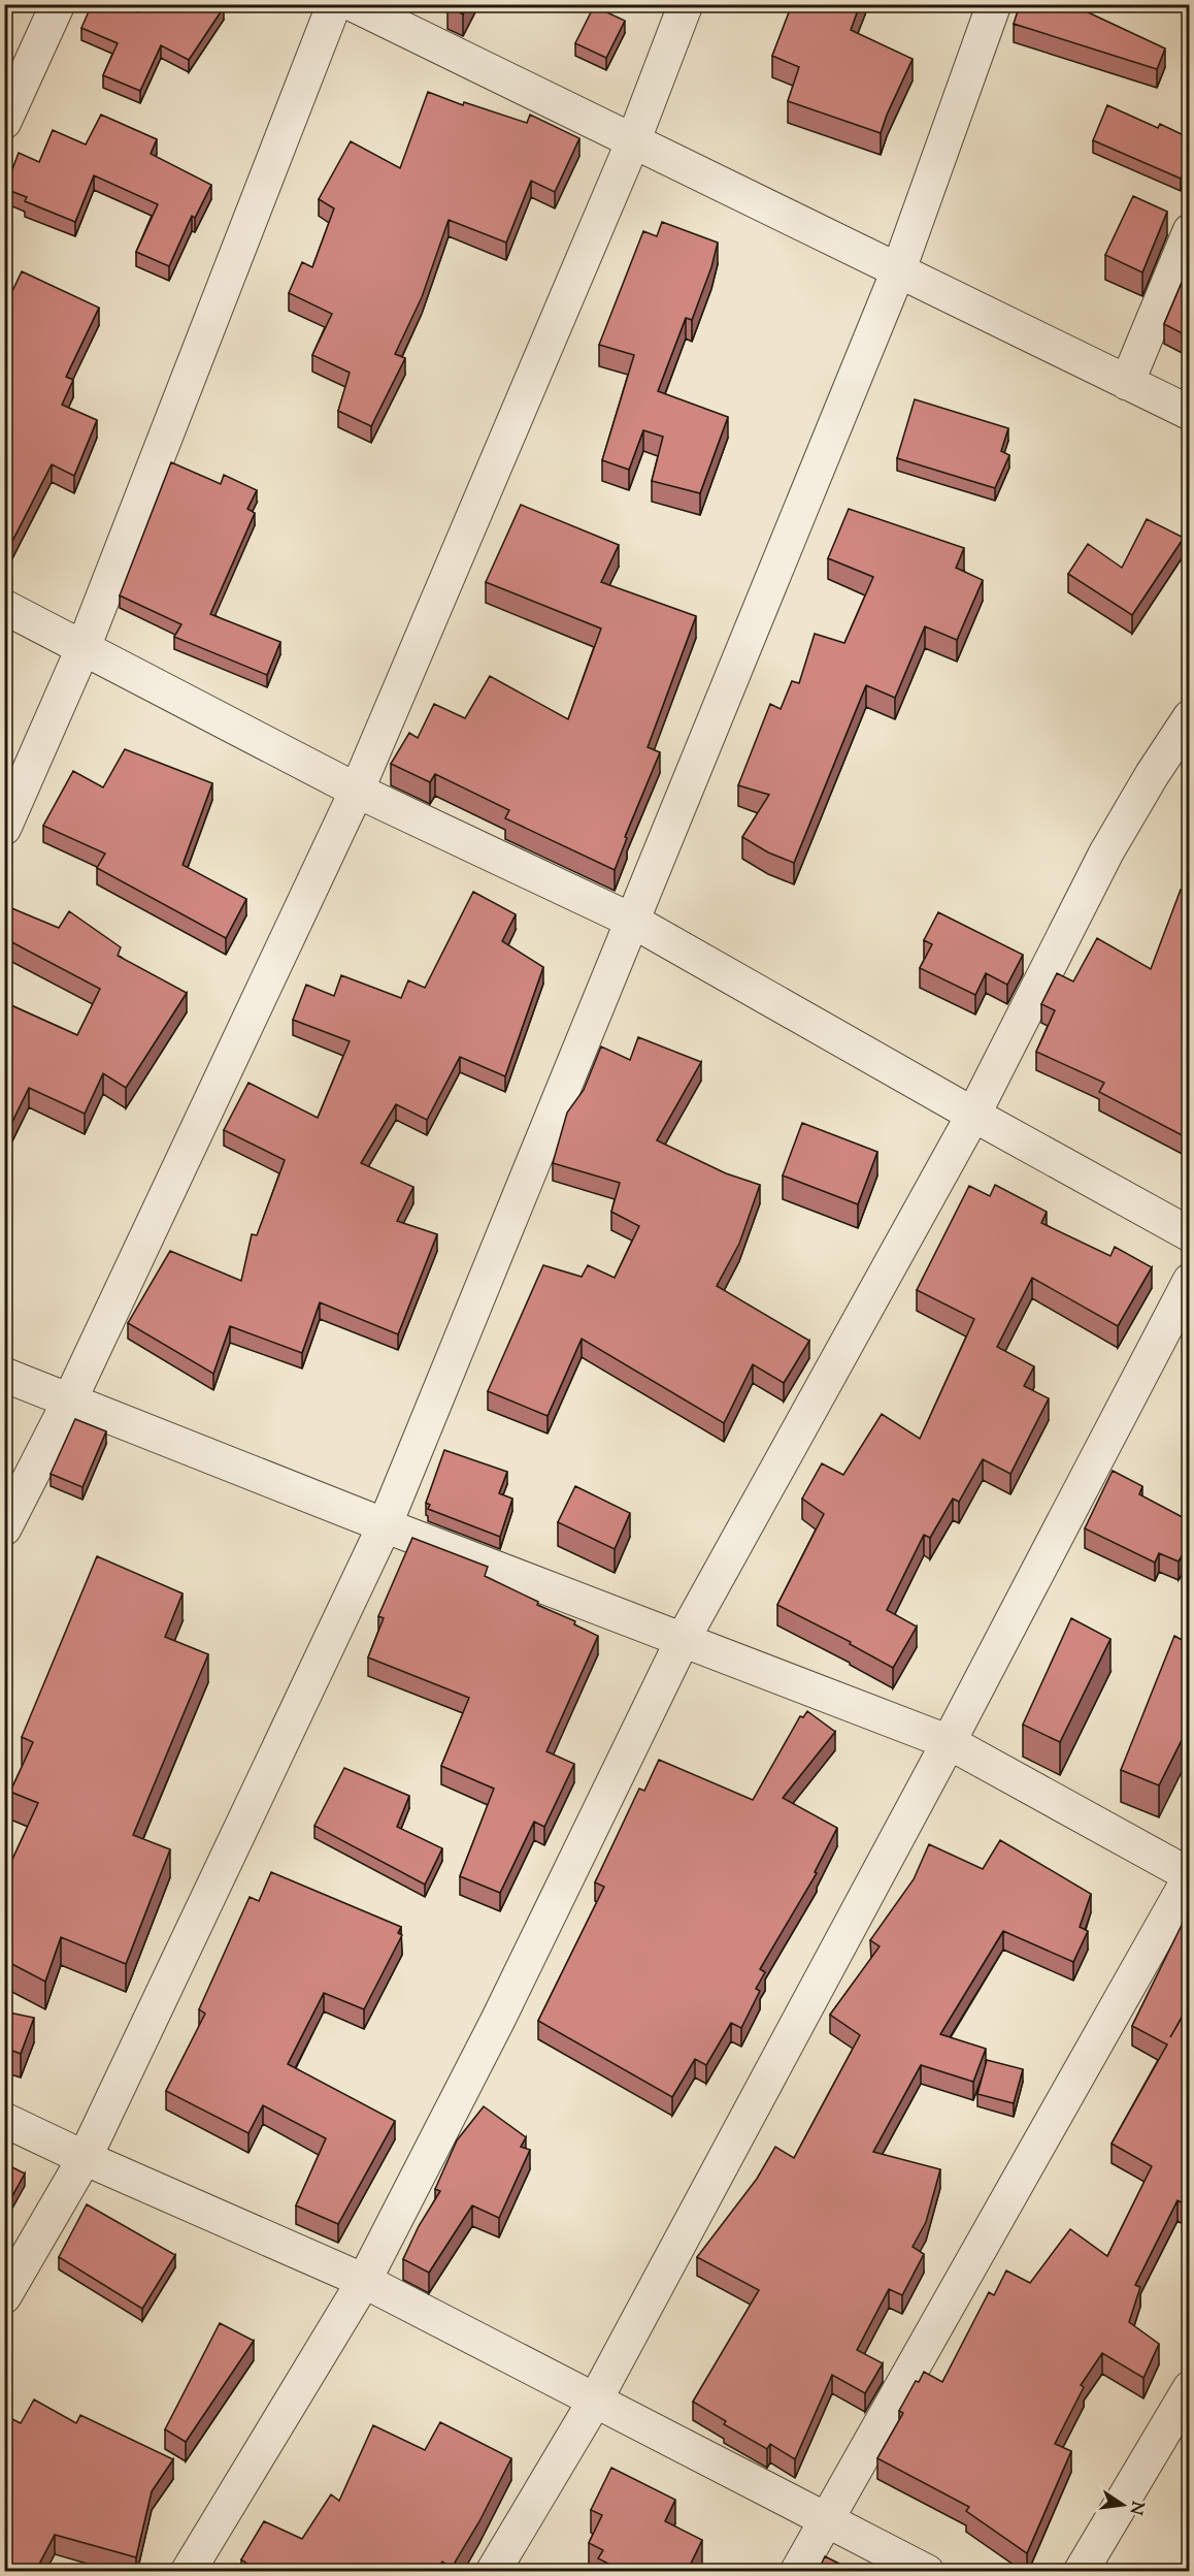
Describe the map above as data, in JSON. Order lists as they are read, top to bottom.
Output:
{
  "north": "right"
}
